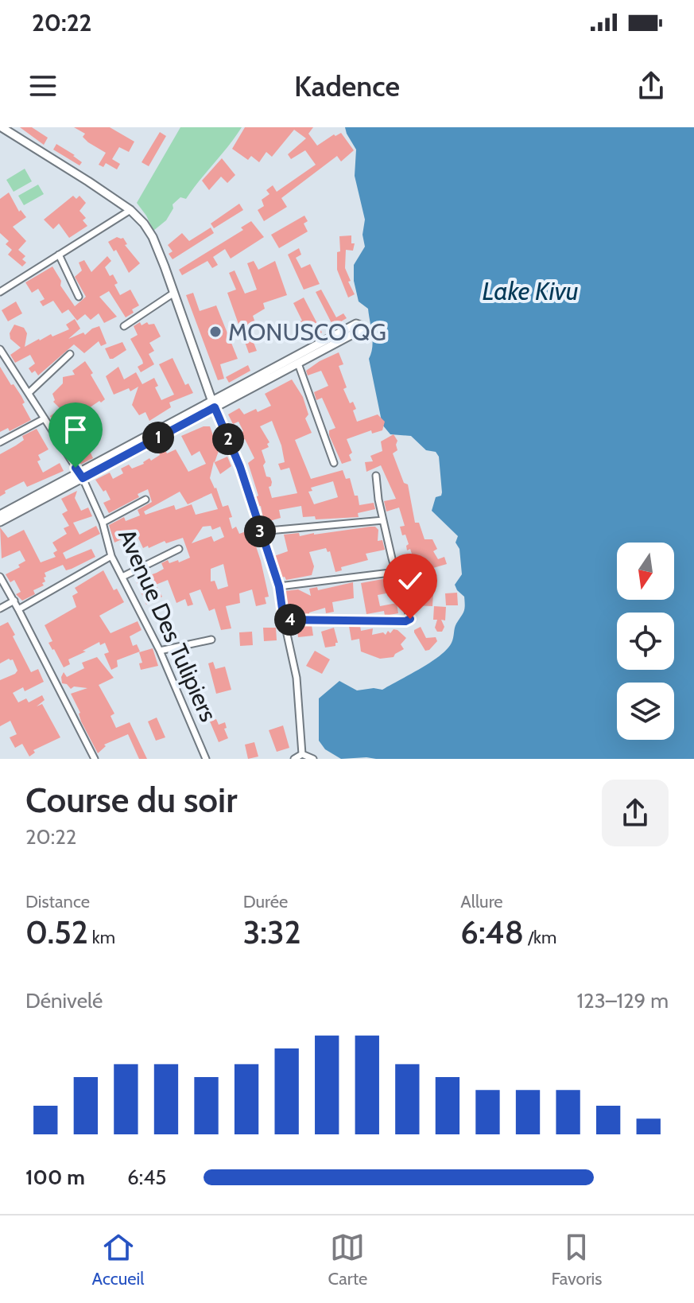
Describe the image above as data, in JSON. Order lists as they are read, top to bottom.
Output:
{
  "streets": {
    "street": ["Avenue Des Tulipiers"]
  },
  "water": ["Lake Kivu"],
  "places": ["MONUSCO QG"],
  "north": "bottom",
  "page": {
    "status": "20:22",
    "header": "Kadence",
    "pins": [
      "1",
      "2",
      "3",
      "4"
    ],
    "heading": ["Course du soir", "20:22"],
    "stats": [
      ["Distance", "0.52 km"],
      ["Durée", "3:32"],
      ["Allure", "6:48 /km"]
    ],
    "chart": ["Dénivelé", "123–129 m"],
    "list": [
      {
        "name": "100 m",
        "note": "6:45"
      }
    ],
    "tabs": ["Accueil", "Carte", "Favoris"]
  }
}
